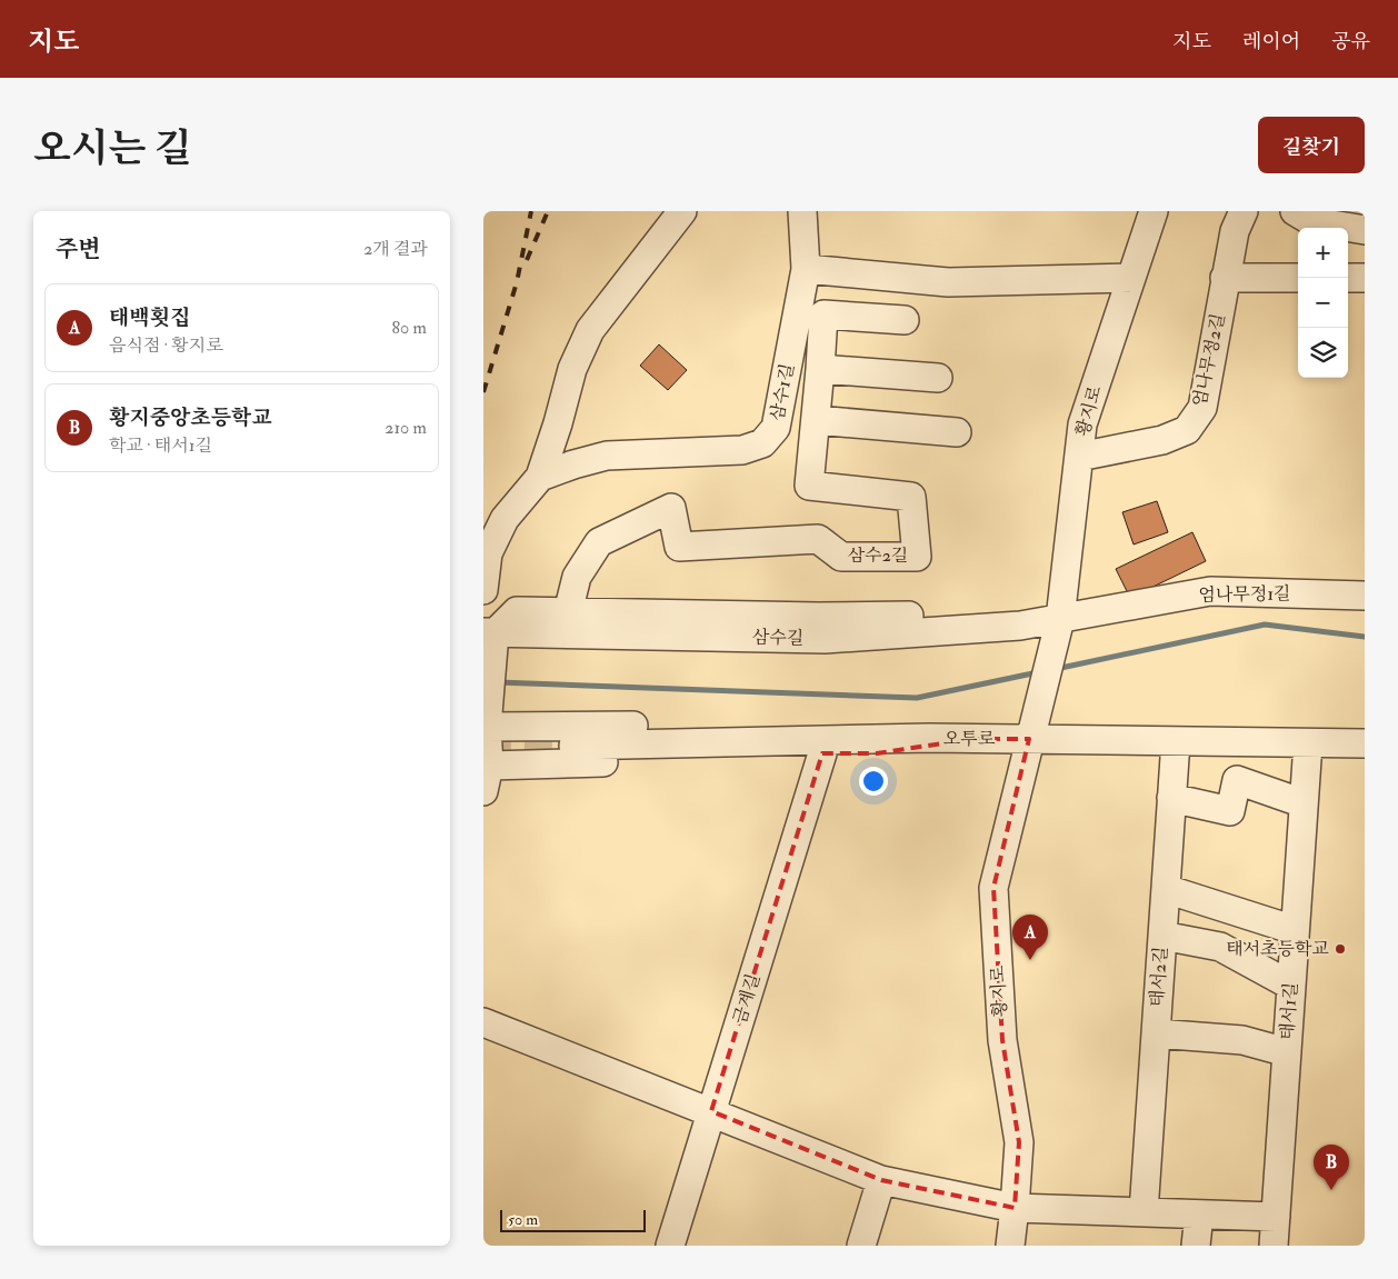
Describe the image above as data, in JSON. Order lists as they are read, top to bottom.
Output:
{
  "streets": {
    "street": [
      "엄나무정2길",
      "삼수1길",
      "황지로",
      "삼수2길",
      "엄나무정1길",
      "삼수길",
      "오투로",
      "태서2길",
      "금계길",
      "태서1길"
    ]
  },
  "crossings": [
    ["엄나무정2길", "황지로"],
    ["황지로", "엄나무정1길"],
    ["황지로", "삼수길"],
    ["황지로", "오투로"],
    ["엄나무정1길", "삼수길"],
    ["오투로", "태서2길"],
    ["오투로", "태서1길"]
  ],
  "places": ["태서초등학교"],
  "scale_bar": "50 m",
  "page": {
    "header": "지도",
    "nav": ["지도", "레이어", "공유"],
    "title": "오시는 길",
    "buttons": "길찾기",
    "heading": ["주변", "2개 결과"],
    "map_buttons": ["+", "−"],
    "list": [
      {
        "mark": "A",
        "name": "태백횟집",
        "note": "음식점 · 황지로",
        "value": "80 m"
      },
      {
        "mark": "B",
        "name": "황지중앙초등학교",
        "note": "학교 · 태서1길",
        "value": "210 m"
      }
    ],
    "pins": ["A", "B"],
    "scale": "50 m"
  }
}
